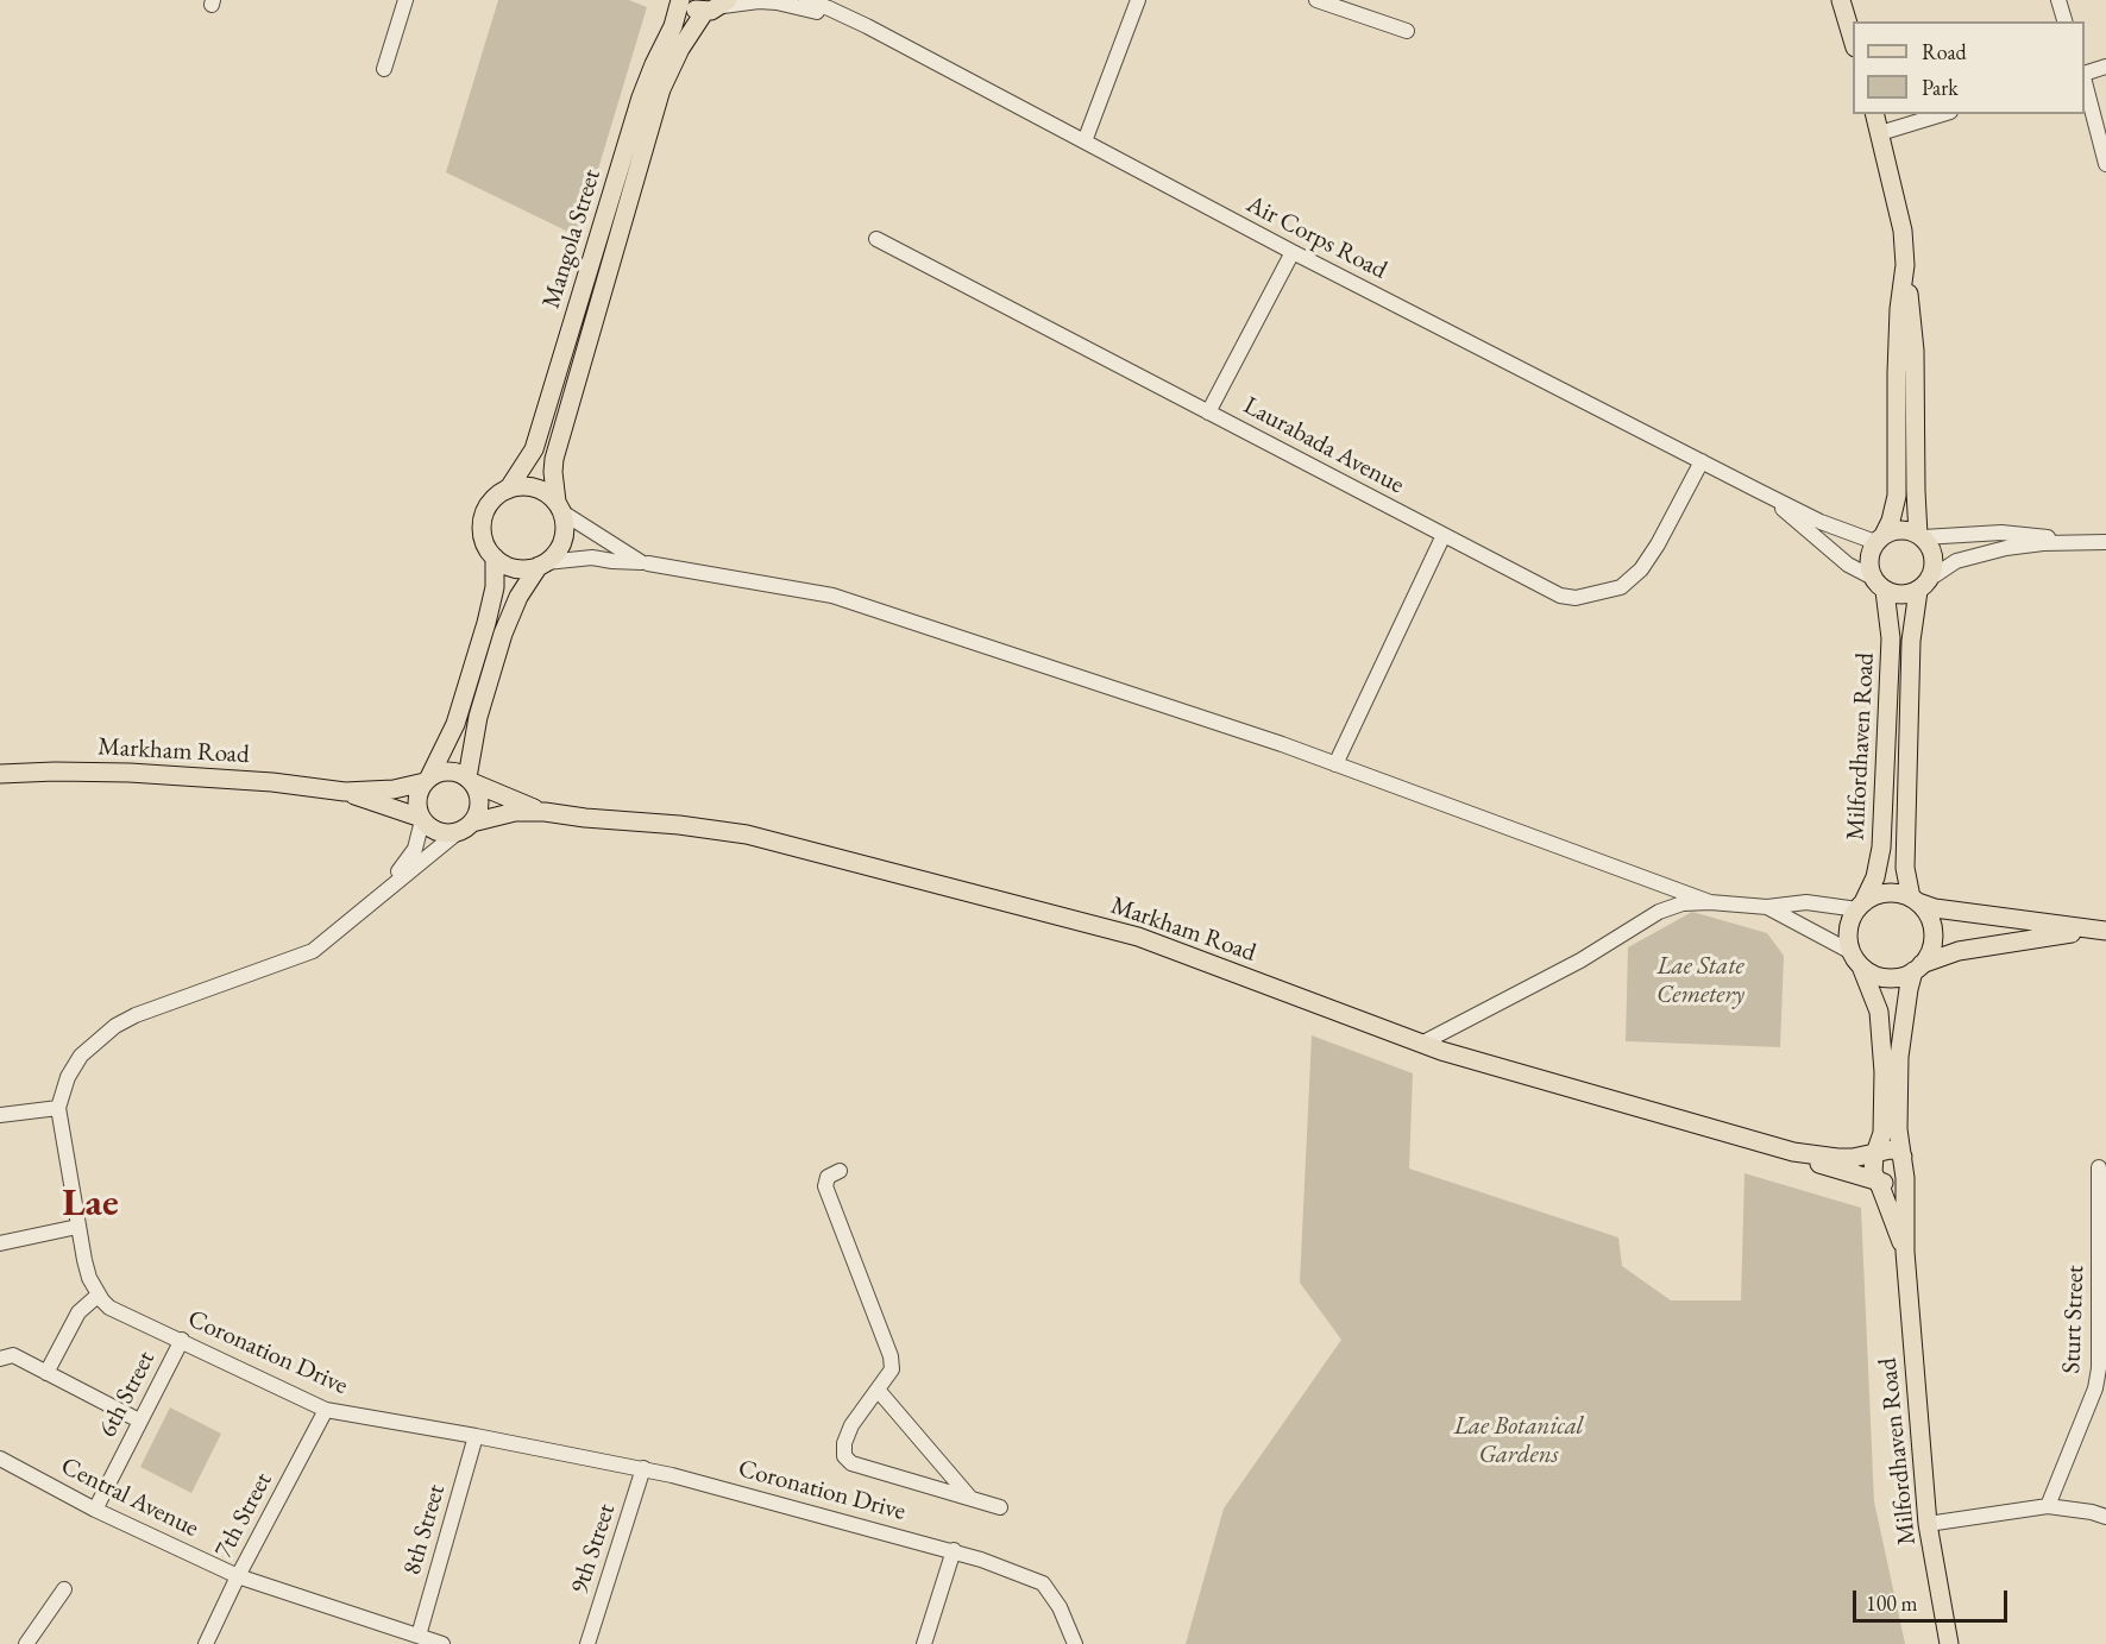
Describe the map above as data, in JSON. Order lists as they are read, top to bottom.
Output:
{
  "streets": {
    "main road": ["Mangola Street", "Milfordhaven Road", "Markham Road"],
    "street": [
      "Air Corps Road",
      "Laurabada Avenue",
      "Sturt Street",
      "Coronation Drive",
      "6th Street",
      "Central Avenue",
      "7th Street",
      "8th Street",
      "9th Street"
    ]
  },
  "crossings": [
    ["Air Corps Road", "Mangola Street"],
    ["Air Corps Road", "Laurabada Avenue"],
    ["Air Corps Road", "Milfordhaven Road"],
    ["Milfordhaven Road", "Markham Road"],
    ["Coronation Drive", "6th Street"],
    ["Coronation Drive", "7th Street"],
    ["Coronation Drive", "8th Street"],
    ["Coronation Drive", "9th Street"],
    ["6th Street", "Central Avenue"],
    ["Central Avenue", "7th Street"],
    ["Central Avenue", "8th Street"]
  ],
  "districts": ["Lae"],
  "parks": ["Lae State Cemetery", "Lae Botanical Gardens"],
  "legend": ["Road", "Park"],
  "scale_bar": "100 m"
}
